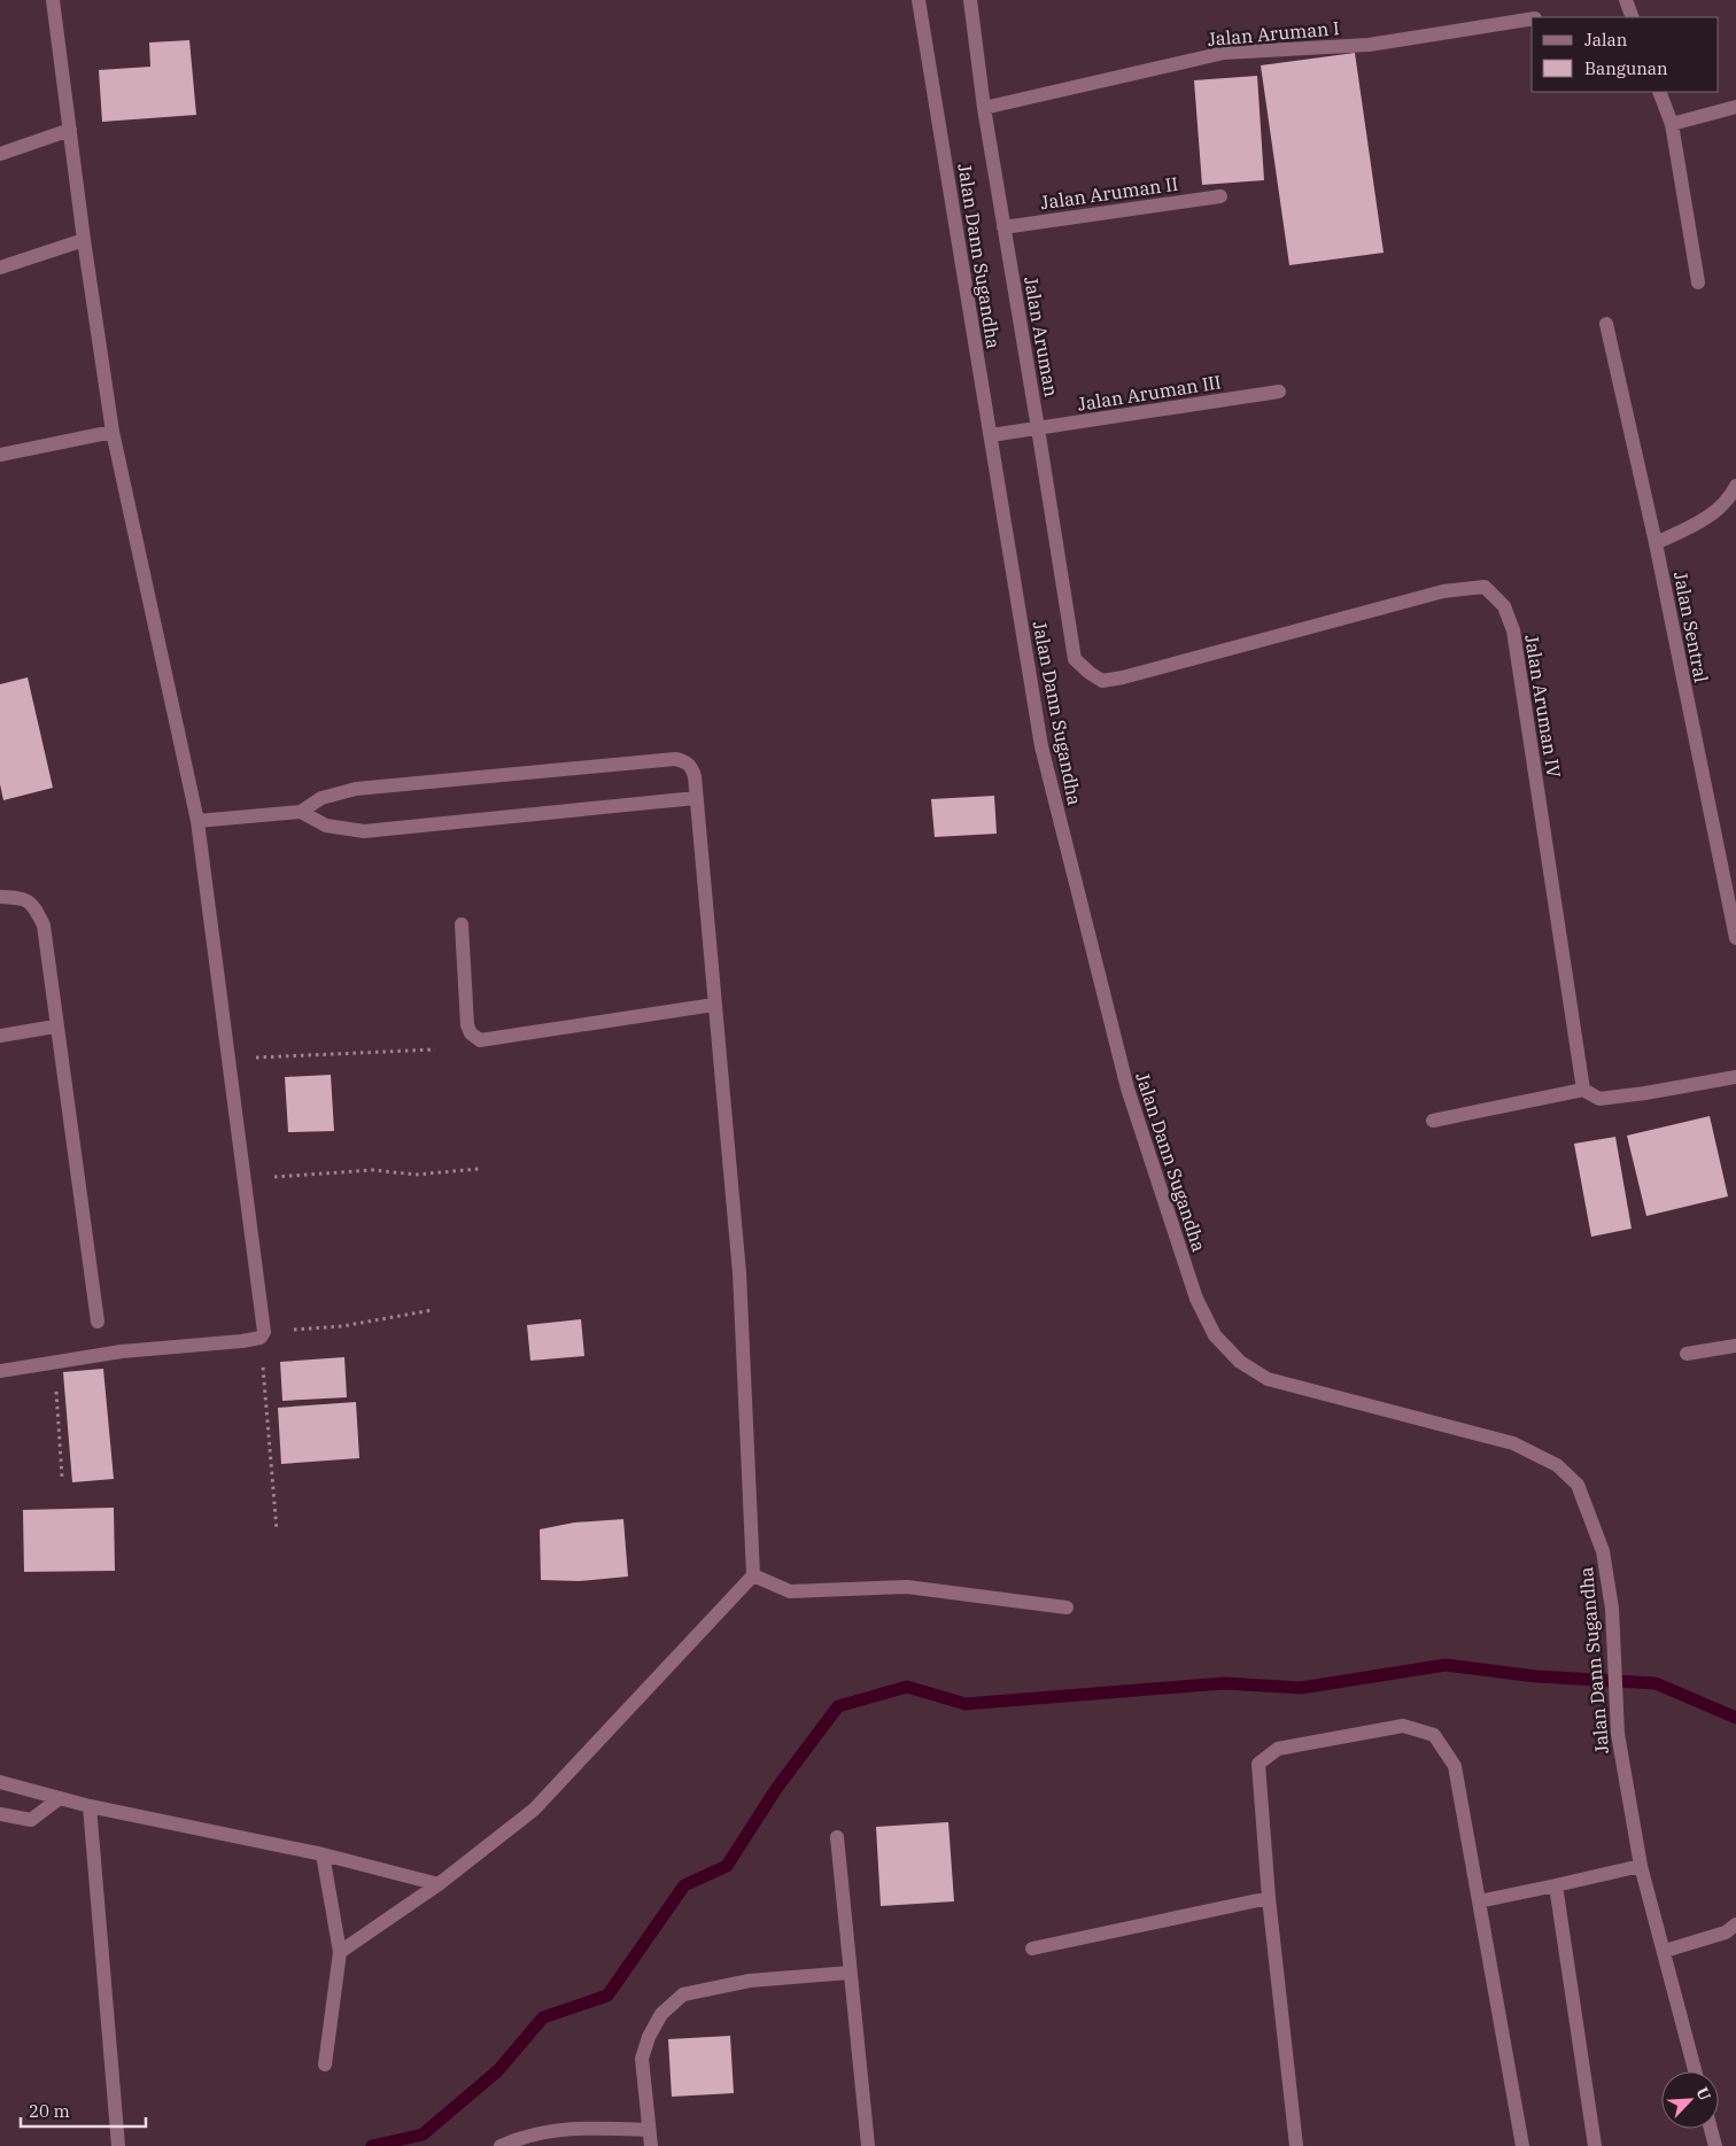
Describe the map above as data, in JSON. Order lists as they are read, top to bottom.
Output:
{
  "streets": {
    "street": [
      "Jalan Aruman I",
      "Jalan Aruman II",
      "Jalan Dann Sugandha",
      "Jalan Aruman",
      "Jalan Aruman III",
      "Jalan Sentral",
      "Jalan Aruman IV"
    ]
  },
  "crossings": [
    ["Jalan Aruman I", "Jalan Aruman"],
    ["Jalan Aruman II", "Jalan Aruman"],
    ["Jalan Dann Sugandha", "Jalan Aruman III"],
    ["Jalan Aruman", "Jalan Aruman III"],
    ["Jalan Aruman", "Jalan Aruman IV"]
  ],
  "legend": ["Jalan", "Bangunan"],
  "scale_bar": "20 m",
  "north": "top right"
}
